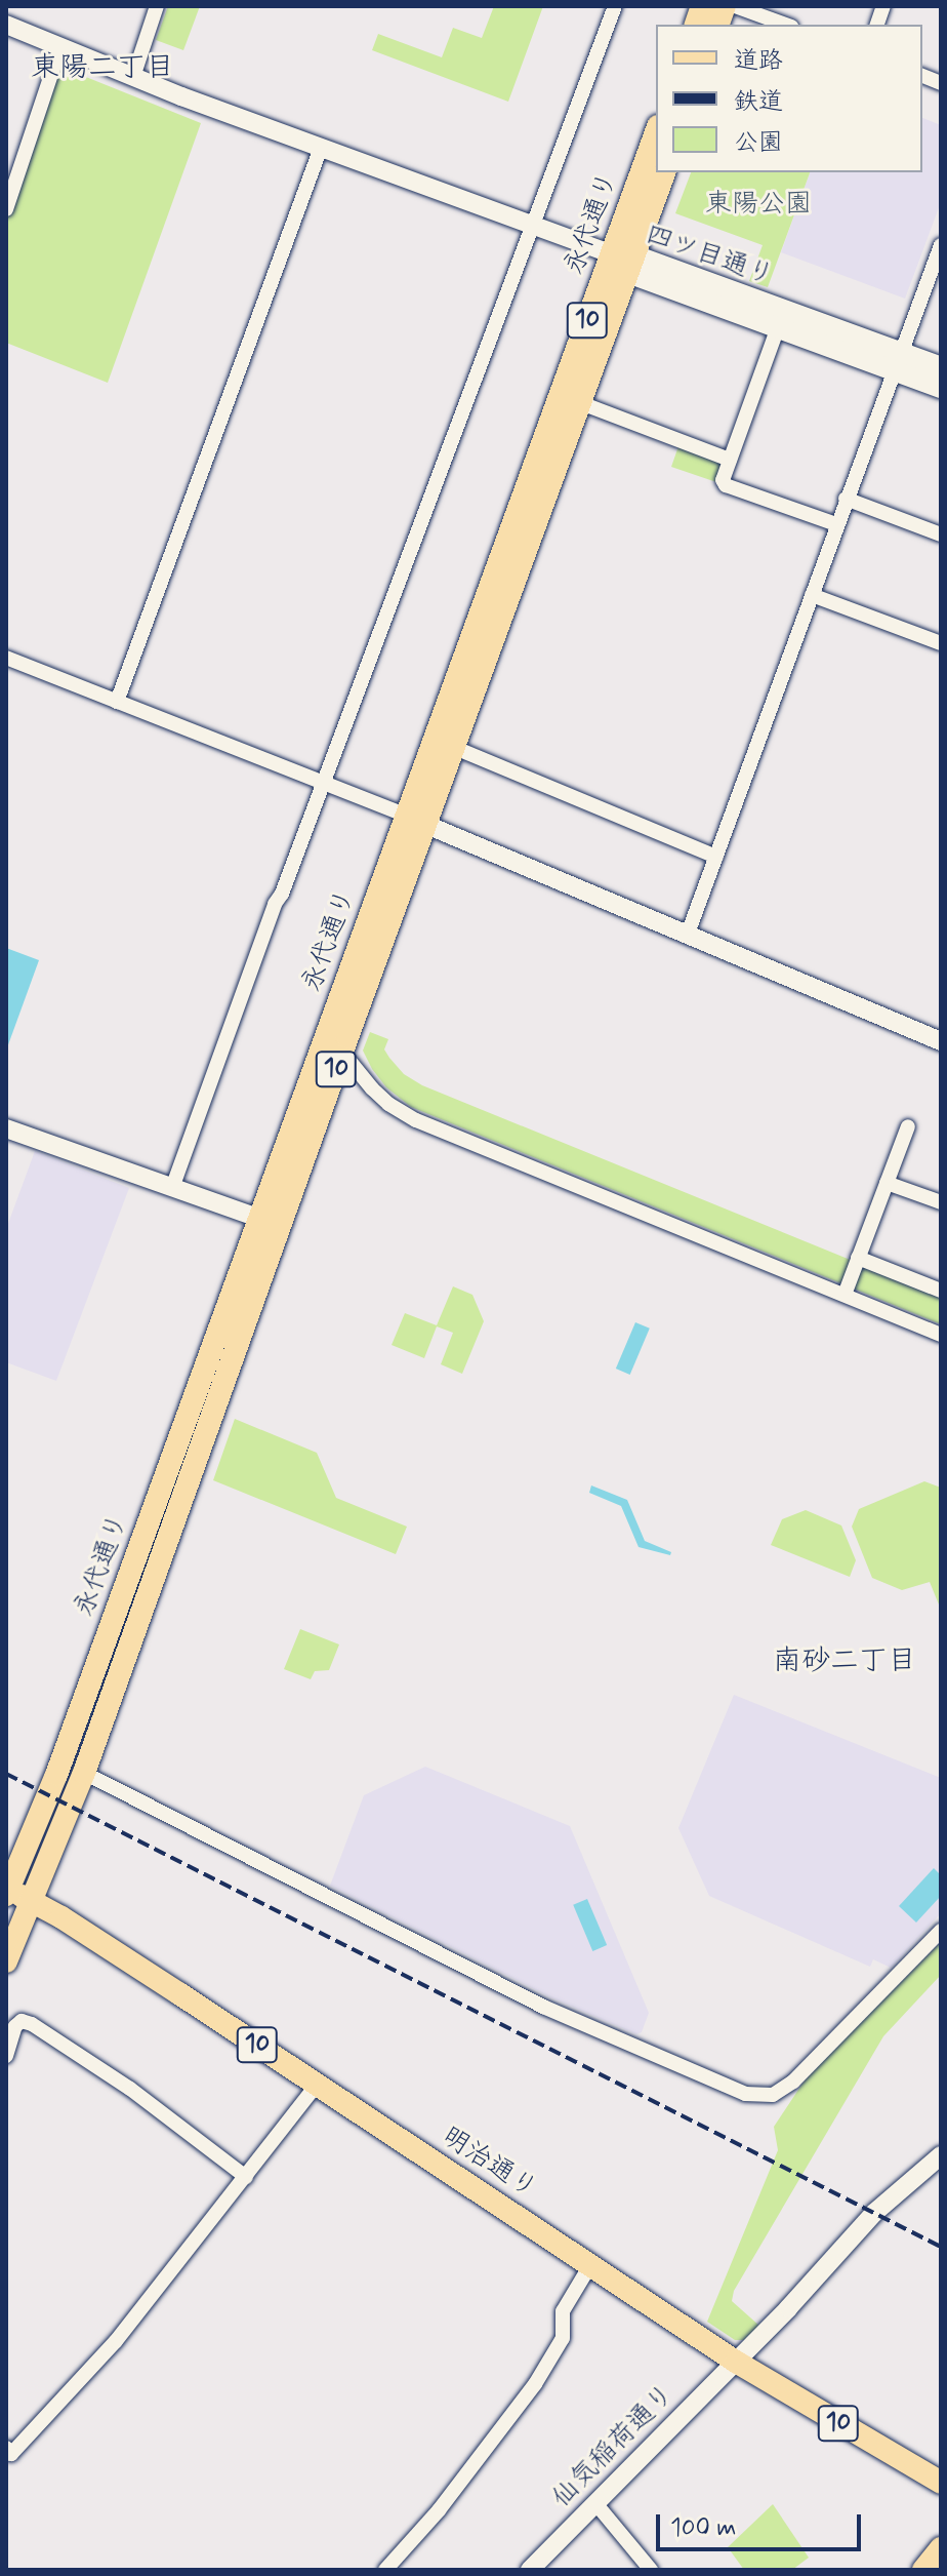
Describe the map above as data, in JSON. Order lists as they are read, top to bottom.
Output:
{
  "streets": {
    "main road": [
      "永代通り",
      "四ツ目通り",
      "10",
      "明治通り"
    ],
    "street": ["仙気稲荷通り"]
  },
  "crossings": [
    ["永代通り", "四ツ目通り"],
    ["永代通り", "明治通り"],
    ["明治通り", "仙気稲荷通り"]
  ],
  "districts": ["東陽二丁目", "南砂二丁目"],
  "parks": ["東陽公園"],
  "legend": ["道路", "鉄道", "公園"],
  "scale_bar": "100 m"
}
